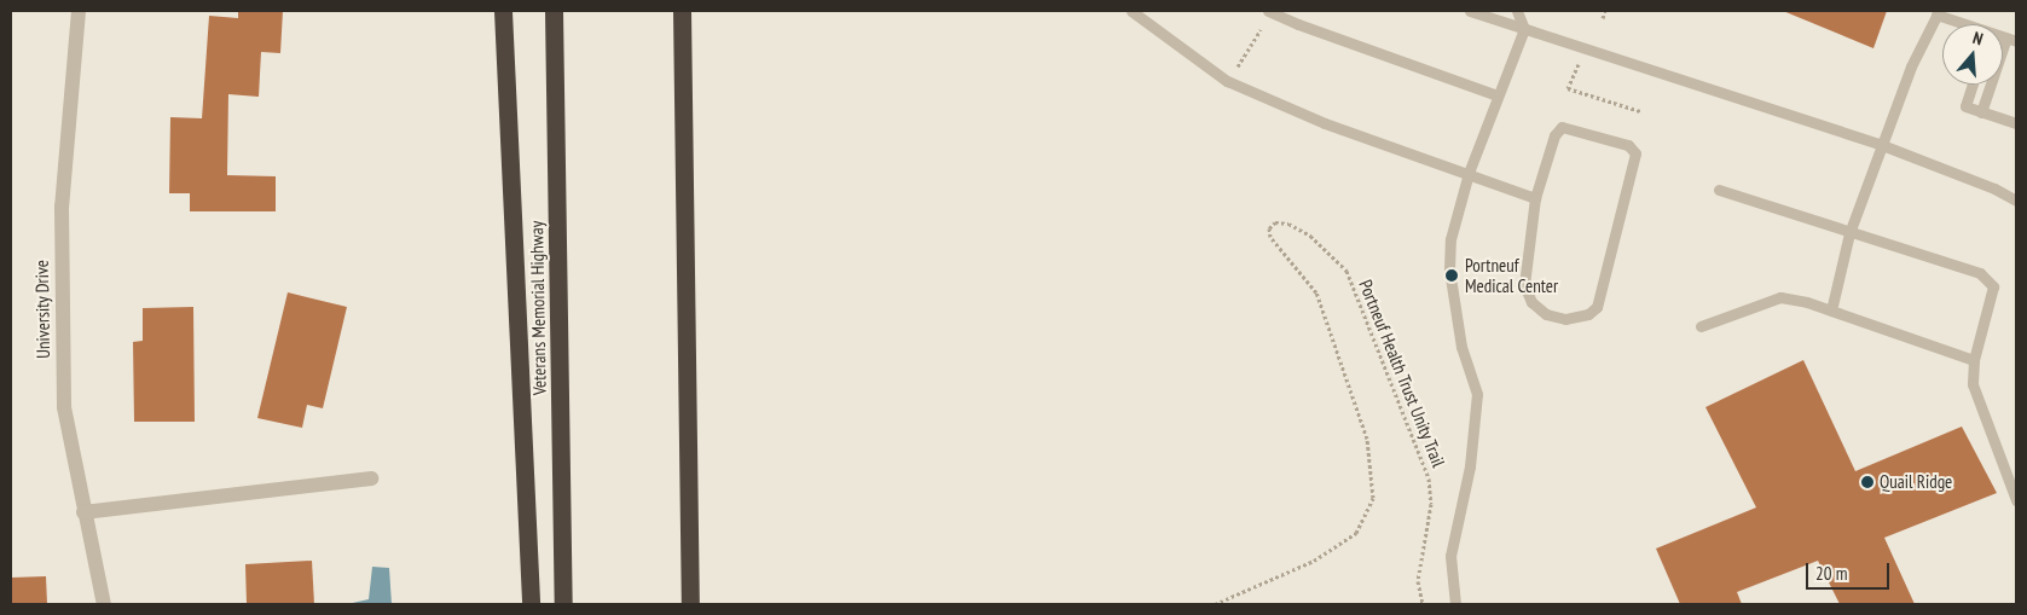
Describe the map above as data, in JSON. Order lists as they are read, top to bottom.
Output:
{
  "streets": {
    "highway": ["Veterans Memorial Highway"],
    "street": ["University Drive"],
    "path": ["Portneuf Health Trust Unity Trail"]
  },
  "places": ["Portneuf Medical Center", "Quail Ridge"],
  "scale_bar": "20 m",
  "north": "top"
}
